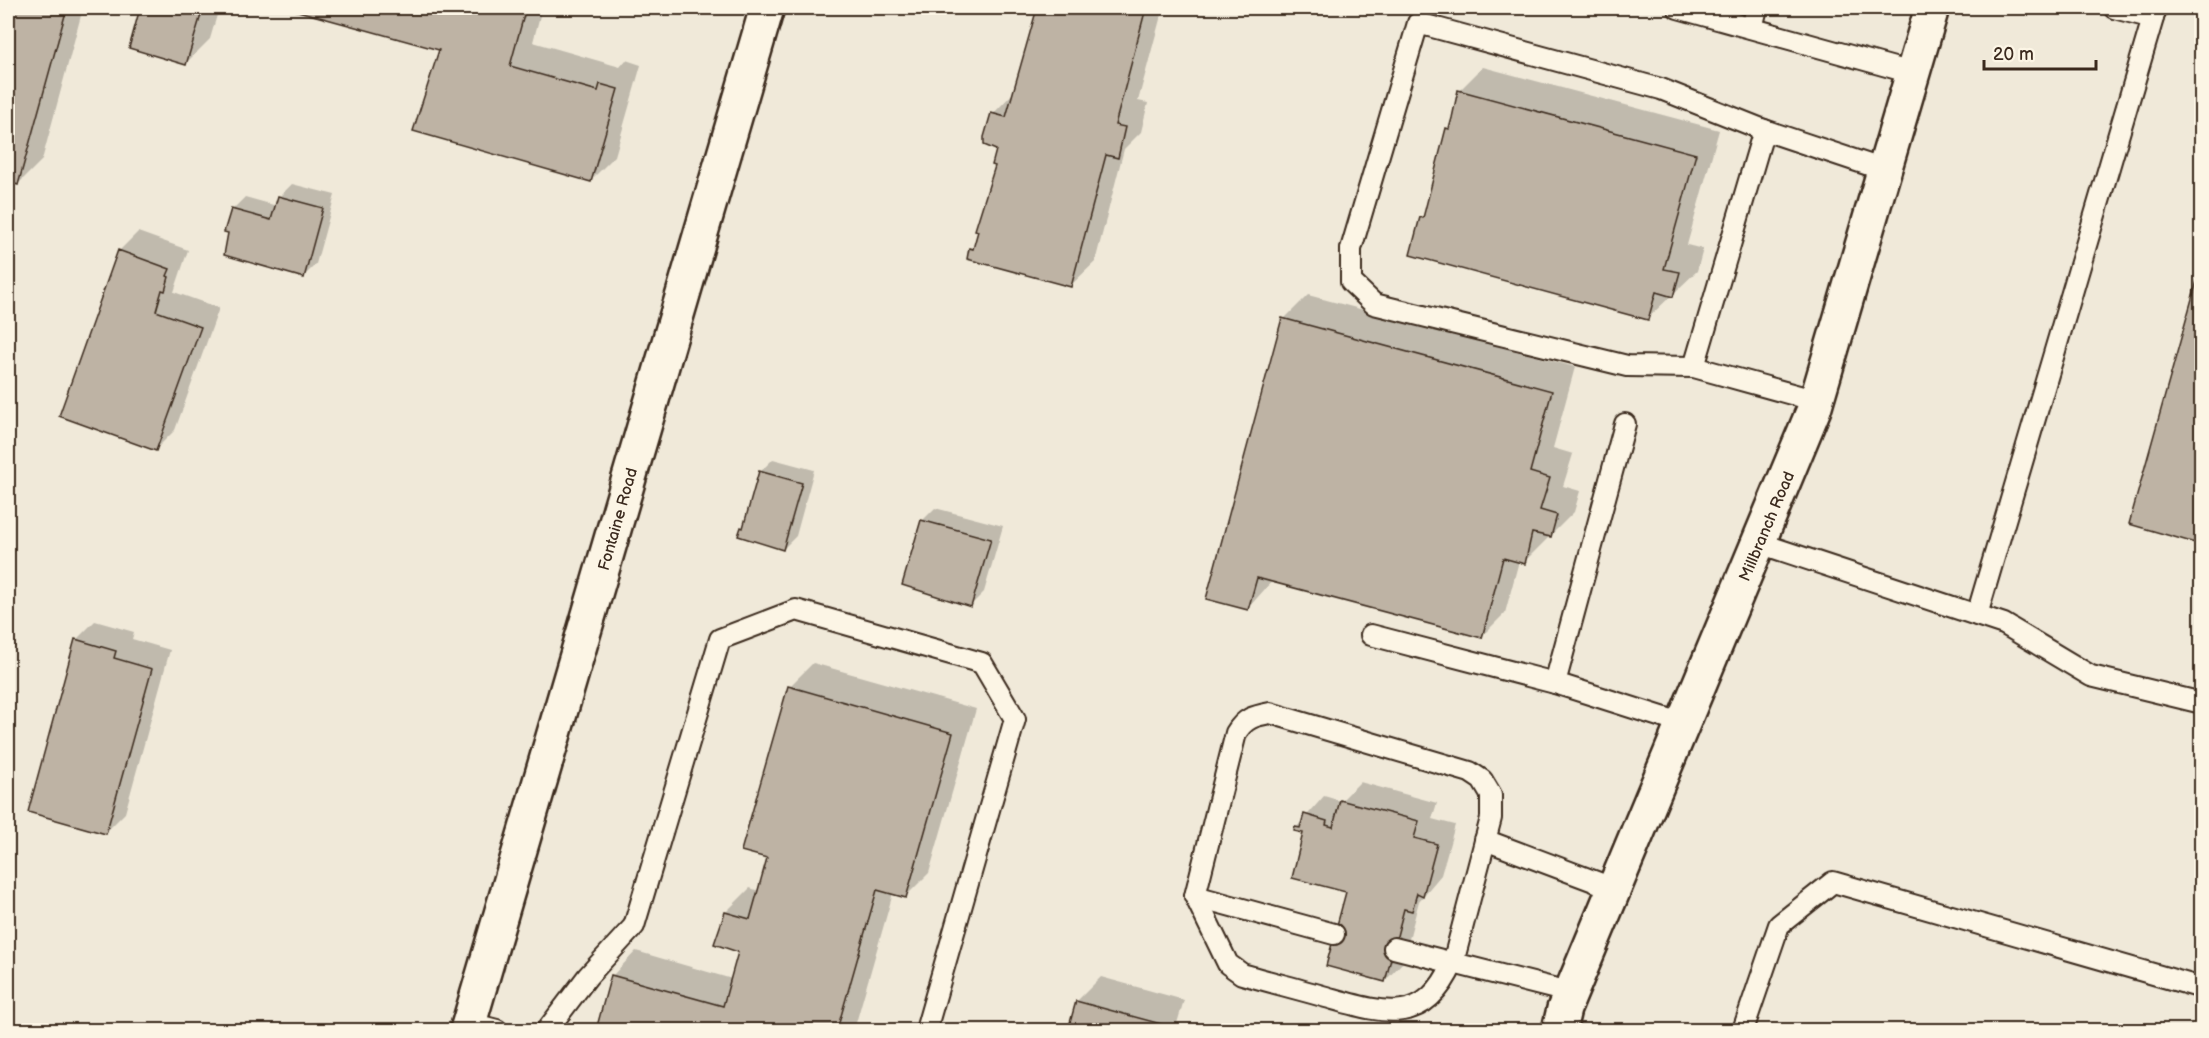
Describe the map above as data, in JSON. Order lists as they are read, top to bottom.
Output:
{
  "streets": {
    "main road": ["Fontaine Road", "Millbranch Road"]
  },
  "scale_bar": "20 m"
}
